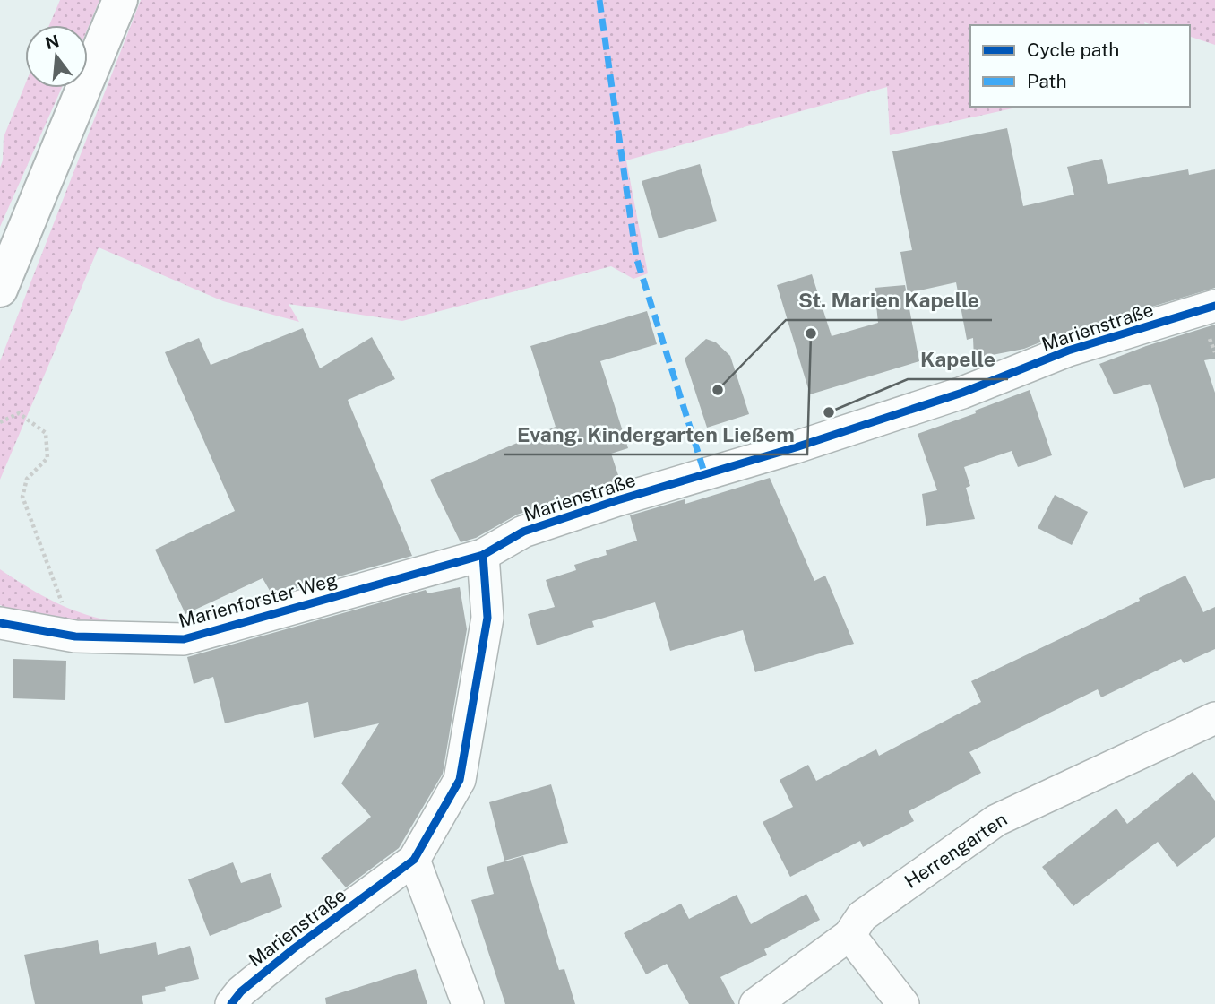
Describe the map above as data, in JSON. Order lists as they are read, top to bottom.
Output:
{
  "streets": {
    "street": ["Marienstraße", "Marienforster Weg", "Herrengarten"]
  },
  "crossings": [
    ["Marienstraße", "Marienforster Weg"]
  ],
  "places": ["Evang. Kindergarten Ließem", "St. Marien Kapelle", "Kapelle"],
  "legend": ["Cycle path", "Path"],
  "north": "top"
}
